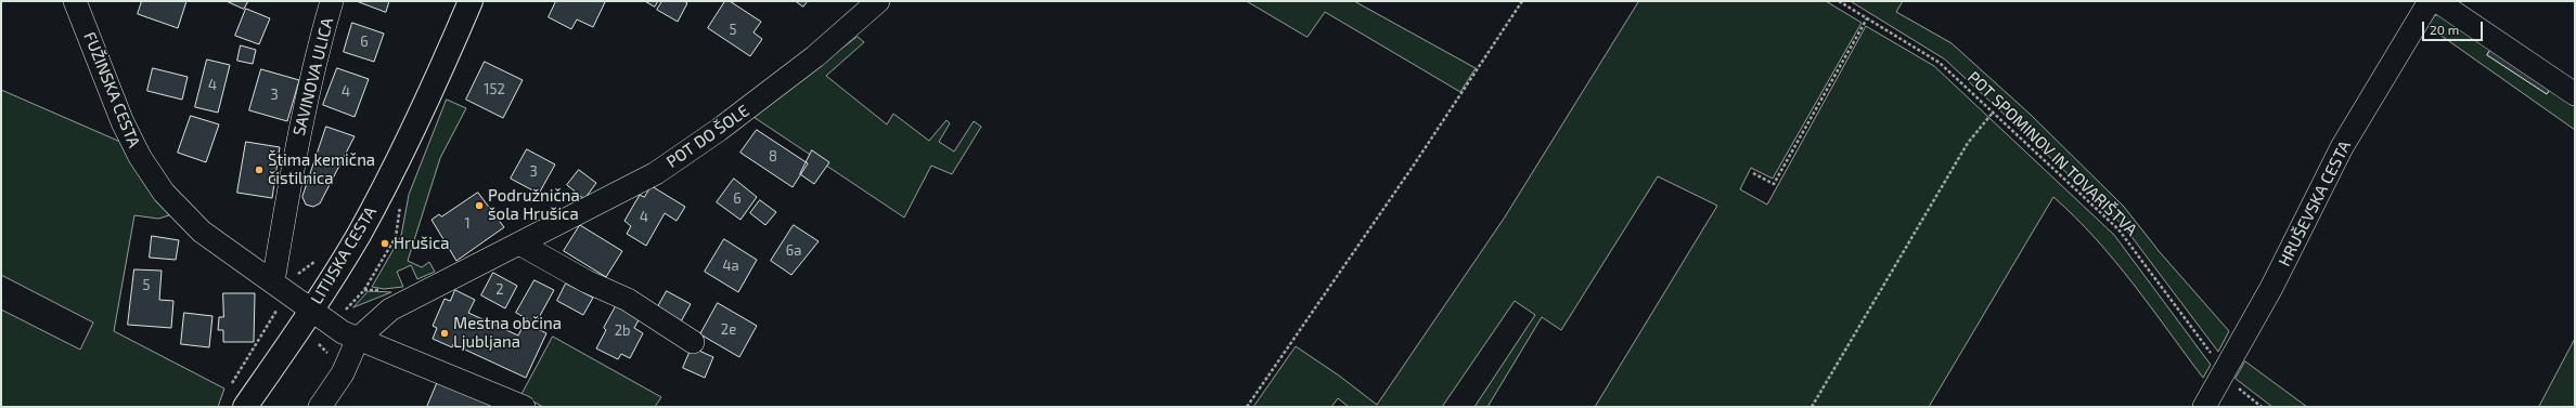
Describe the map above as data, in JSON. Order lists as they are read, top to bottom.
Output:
{
  "streets": {
    "main road": ["LITIJSKA CESTA"],
    "street": [
      "SAVINOVA ULICA",
      "FUŽINSKA CESTA",
      "POT DO ŠOLE",
      "HRUŠEVSKA CESTA"
    ],
    "path": ["POT SPOMINOV IN TOVARIŠTVA"]
  },
  "crossings": [
    ["SAVINOVA ULICA", "FUŽINSKA CESTA"],
    ["FUŽINSKA CESTA", "POT DO ŠOLE"],
    ["FUŽINSKA CESTA", "LITIJSKA CESTA"]
  ],
  "places": [
    "Štima kemična čistilnica",
    "Podružnična šola Hrušica",
    "Hrušica",
    "Mestna občina Ljubljana"
  ],
  "house_numbers": [
    "5",
    "6",
    "4",
    "152",
    "4",
    "3",
    "8",
    "3",
    "6",
    "4",
    "1",
    "6a",
    "4a",
    "5",
    "2",
    "2e",
    "2b"
  ],
  "scale_bar": "20 m"
}
